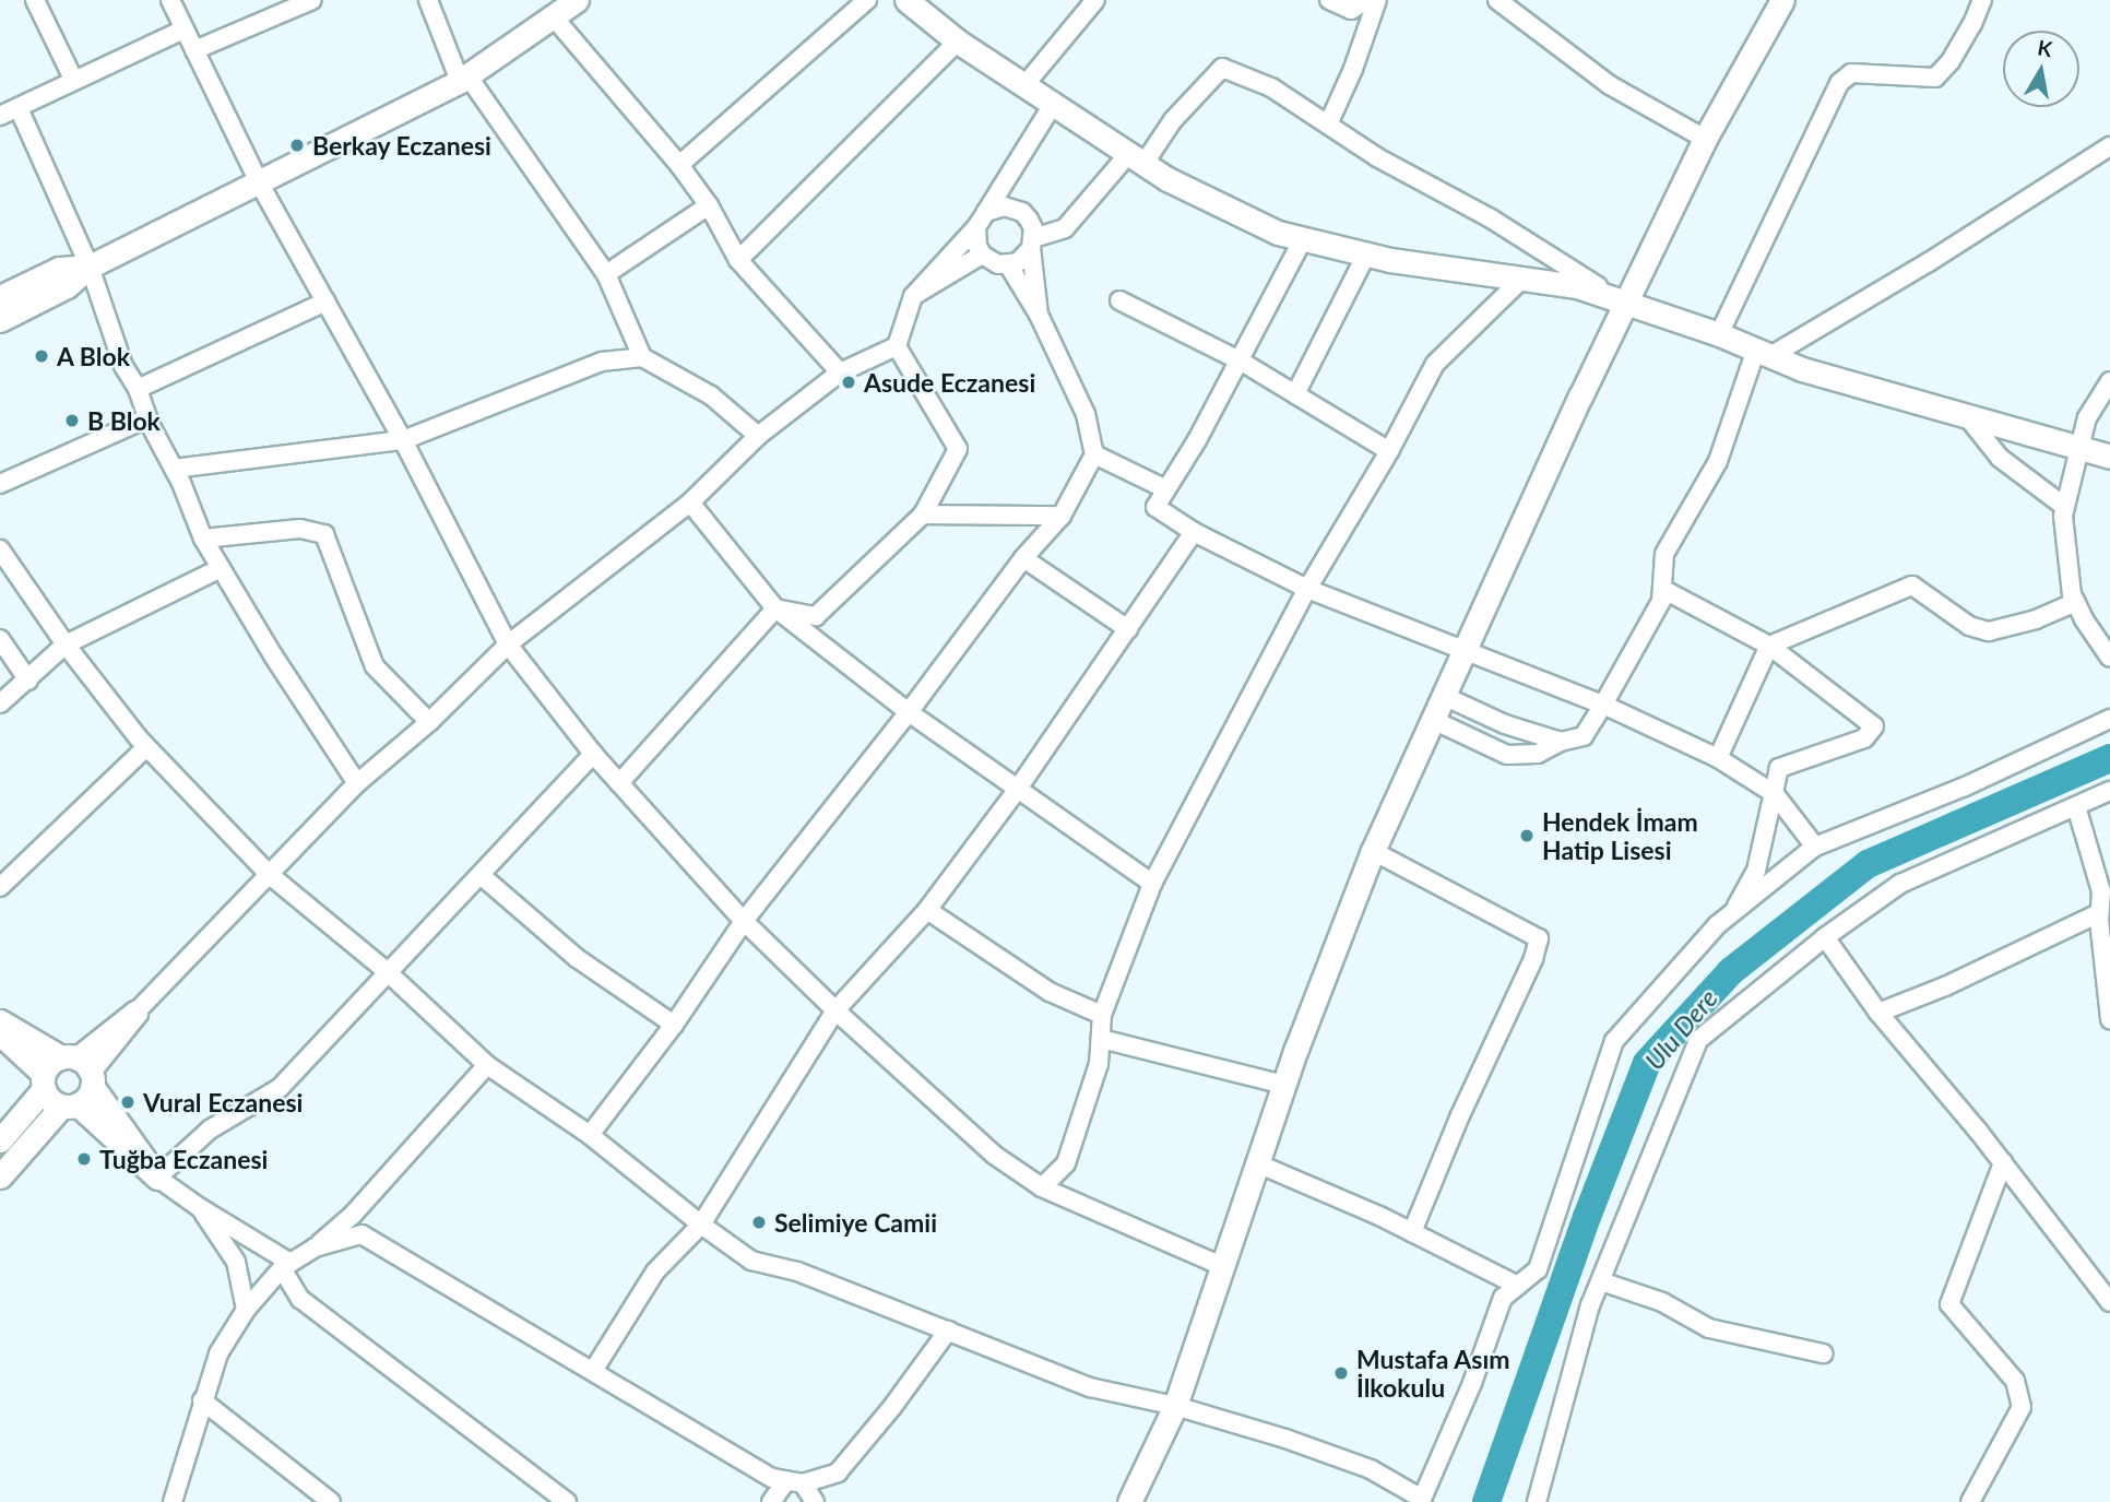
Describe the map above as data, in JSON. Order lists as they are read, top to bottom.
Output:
{
  "water": ["Ulu Dere"],
  "places": [
    "Berkay Eczanesi",
    "A Blok",
    "Asude Eczanesi",
    "B Blok",
    "Hendek İmam Hatip Lisesi",
    "Vural Eczanesi",
    "Tuğba Eczanesi",
    "Selimiye Camii",
    "Mustafa Asım İlkokulu"
  ],
  "north": "top"
}
